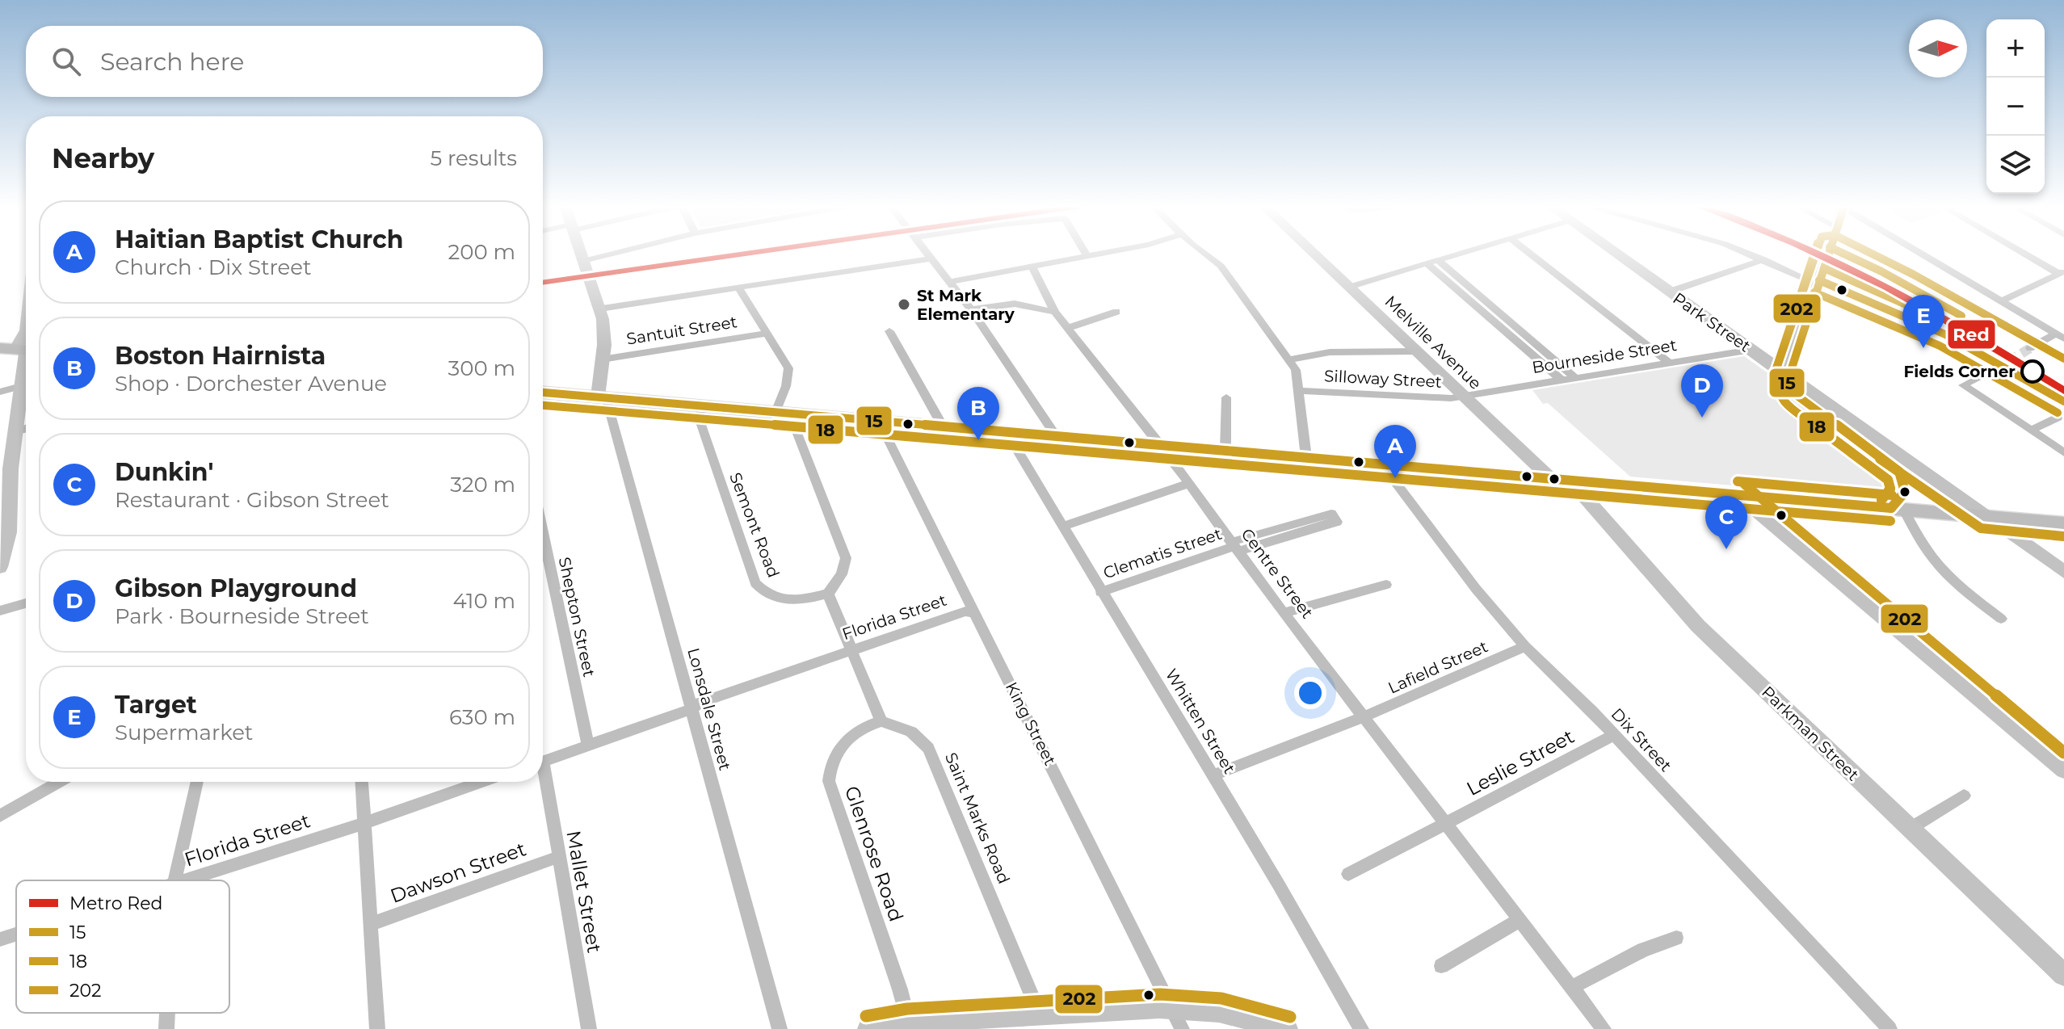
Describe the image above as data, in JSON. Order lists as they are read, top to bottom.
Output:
{
  "streets": {
    "street": [
      "Park Street",
      "Santuit Street",
      "Melville Avenue",
      "Bourneside Street",
      "Silloway Street",
      "Semont Road",
      "Clematis Street",
      "Centre Street",
      "Shepton Street",
      "Florida Street",
      "Lafield Street",
      "Lonsdale Street",
      "Whitten Street",
      "King Street",
      "Parkman Street",
      "Dix Street",
      "Leslie Street",
      "Saint Marks Road",
      "Glenrose Road",
      "Dawson Street",
      "Mallet Street"
    ]
  },
  "crossings": [
    ["Park Street", "Bourneside Street"],
    ["Melville Avenue", "Bourneside Street"],
    ["Melville Avenue", "Silloway Street"],
    ["Bourneside Street", "Silloway Street"],
    ["Clematis Street", "Centre Street"],
    ["Clematis Street", "Whitten Street"],
    ["Centre Street", "Lafield Street"],
    ["Centre Street", "Leslie Street"],
    ["Shepton Street", "Florida Street"],
    ["Florida Street", "Lonsdale Street"],
    ["Florida Street", "King Street"],
    ["Lafield Street", "Whitten Street"],
    ["Lafield Street", "Dix Street"],
    ["Dix Street", "Leslie Street"],
    ["Saint Marks Road", "Glenrose Road"],
    ["Dawson Street", "Mallet Street"]
  ],
  "places": ["St Mark Elementary", "Fields Corner"],
  "lines": [
    "metro line Red",
    "transit line 15",
    "transit line 18",
    "transit line 202"
  ],
  "legend": [
    "Metro Red",
    "15",
    "18",
    "202"
  ],
  "north": "right",
  "page": {
    "map_buttons": ["+", "−"],
    "search": "Search here",
    "heading": ["Nearby", "5 results"],
    "list": [
      {
        "mark": "A",
        "name": "Haitian Baptist Church",
        "note": "Church · Dix Street",
        "value": "200 m"
      },
      {
        "mark": "B",
        "name": "Boston Hairnista",
        "note": "Shop · Dorchester Avenue",
        "value": "300 m"
      },
      {
        "mark": "C",
        "name": "Dunkin'",
        "note": "Restaurant · Gibson Street",
        "value": "320 m"
      },
      {
        "mark": "D",
        "name": "Gibson Playground",
        "note": "Park · Bourneside Street",
        "value": "410 m"
      },
      {
        "mark": "E",
        "name": "Target",
        "note": "Supermarket",
        "value": "630 m"
      }
    ],
    "pins": [
      "E",
      "D",
      "B",
      "A",
      "C"
    ]
  }
}
